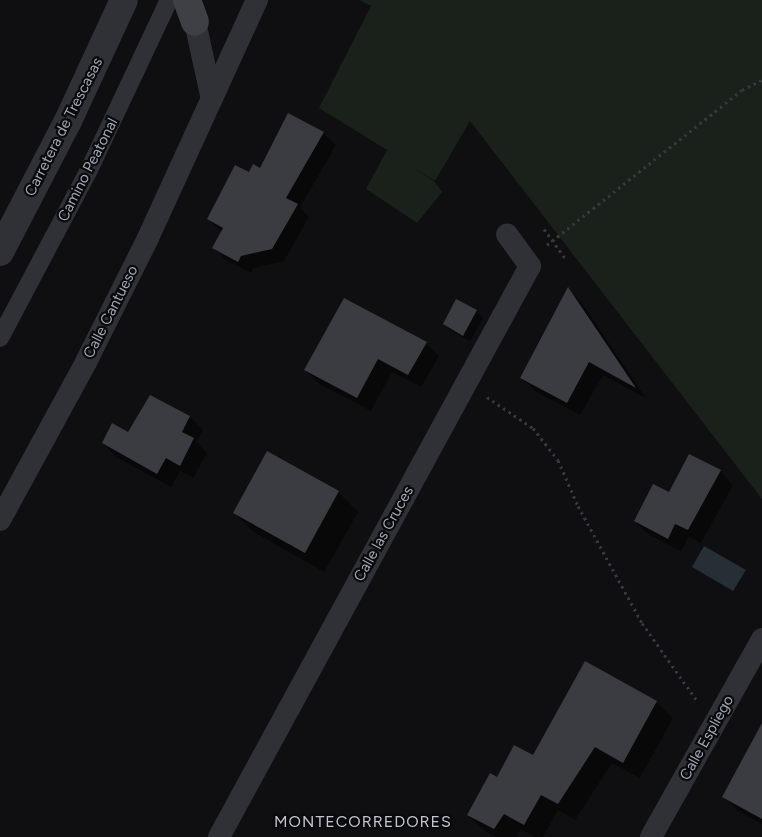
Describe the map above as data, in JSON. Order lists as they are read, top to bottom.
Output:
{
  "streets": {
    "street": [
      "Carretera de Trescasas",
      "Camino Peatonal",
      "Calle Cantueso",
      "Calle las Cruces",
      "Calle Espliego"
    ]
  },
  "districts": ["MONTECORREDORES"]
}
